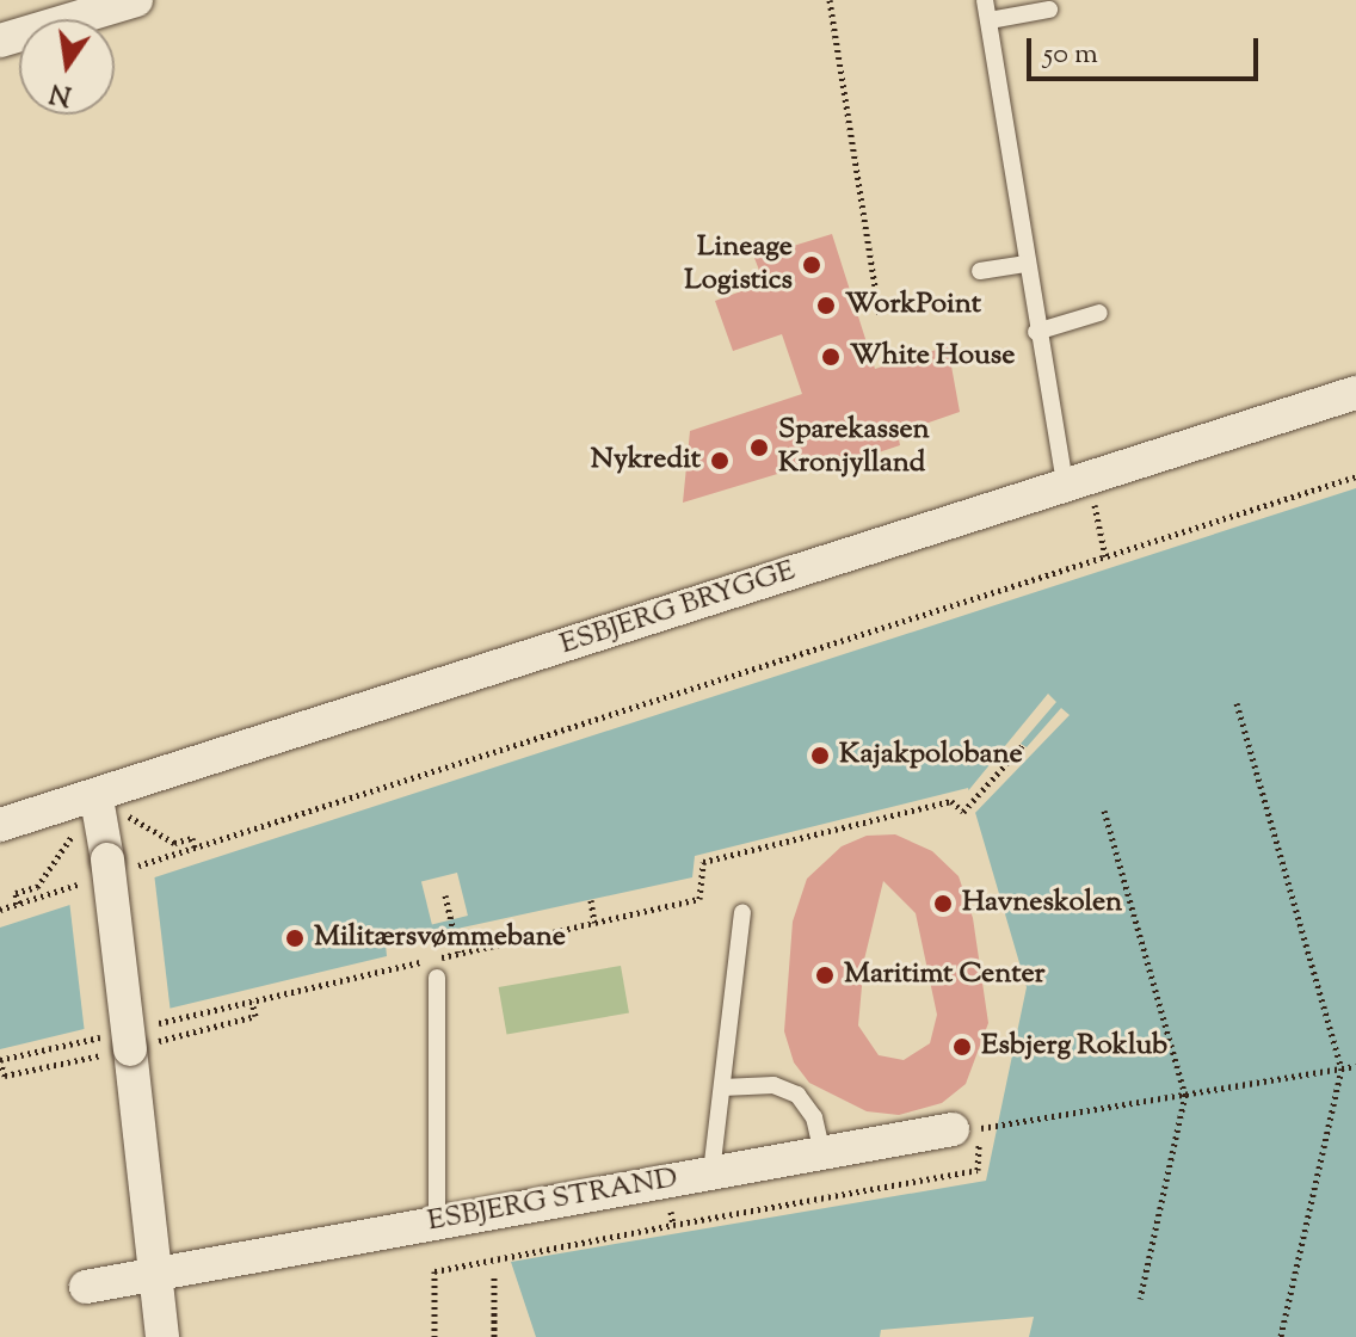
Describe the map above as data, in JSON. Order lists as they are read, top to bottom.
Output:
{
  "streets": {
    "street": ["ESBJERG BRYGGE", "ESBJERG STRAND"]
  },
  "places": [
    "Lineage Logistics",
    "WorkPoint",
    "White House",
    "Sparekassen Kronjylland",
    "Nykredit",
    "Kajakpolobane",
    "Havneskolen",
    "Militærsvømmebane",
    "Maritimt Center",
    "Esbjerg Roklub"
  ],
  "scale_bar": "50 m",
  "north": "bottom"
}
